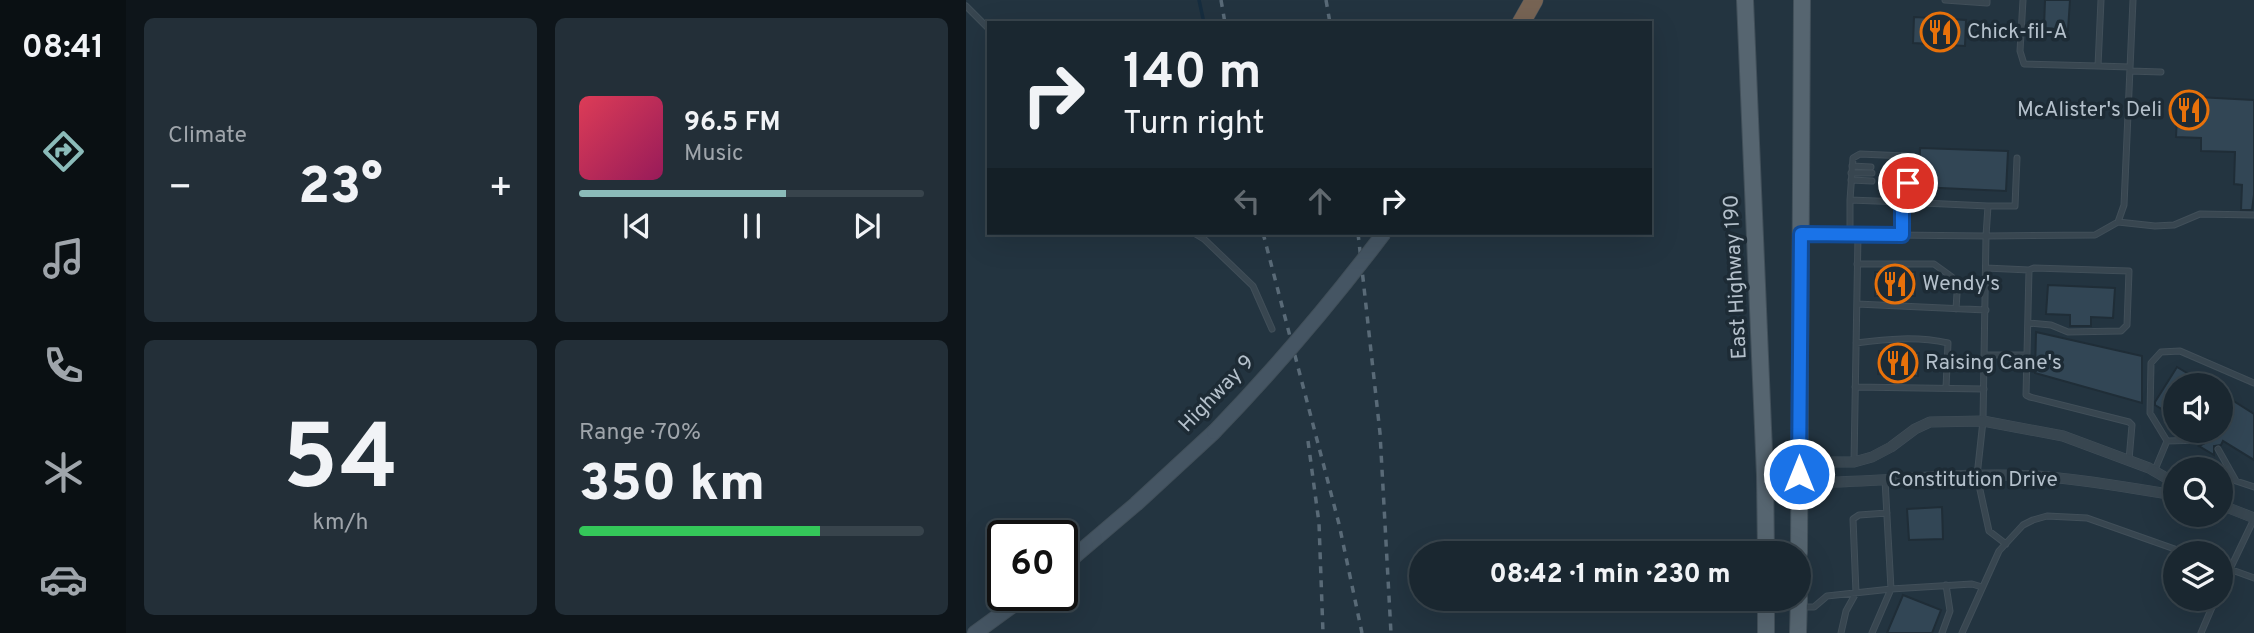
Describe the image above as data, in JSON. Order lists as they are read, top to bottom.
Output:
{
  "streets": {
    "main road": ["East Highway 190", "Highway 9"],
    "street": ["Constitution Drive"]
  },
  "crossings": [
    ["East Highway 190", "Constitution Drive"]
  ],
  "places": {
    "restaurant": [
      "Chick-fil-A",
      "McAlister's Deli",
      "Wendy's",
      "Raising Cane's"
    ]
  },
  "page": {
    "tabs": "08:41",
    "tile": [
      "Climate",
      ["54", "km/h"],
      ["Range · 70%", "350 km"]
    ],
    "turn": ["140 m", "Turn right"],
    "song": ["96.5 FM", "Music"],
    "heat": ["−", "23°", "+"],
    "limit": "60",
    "trip": "08:42 · 1 min · 230 m"
  }
}
